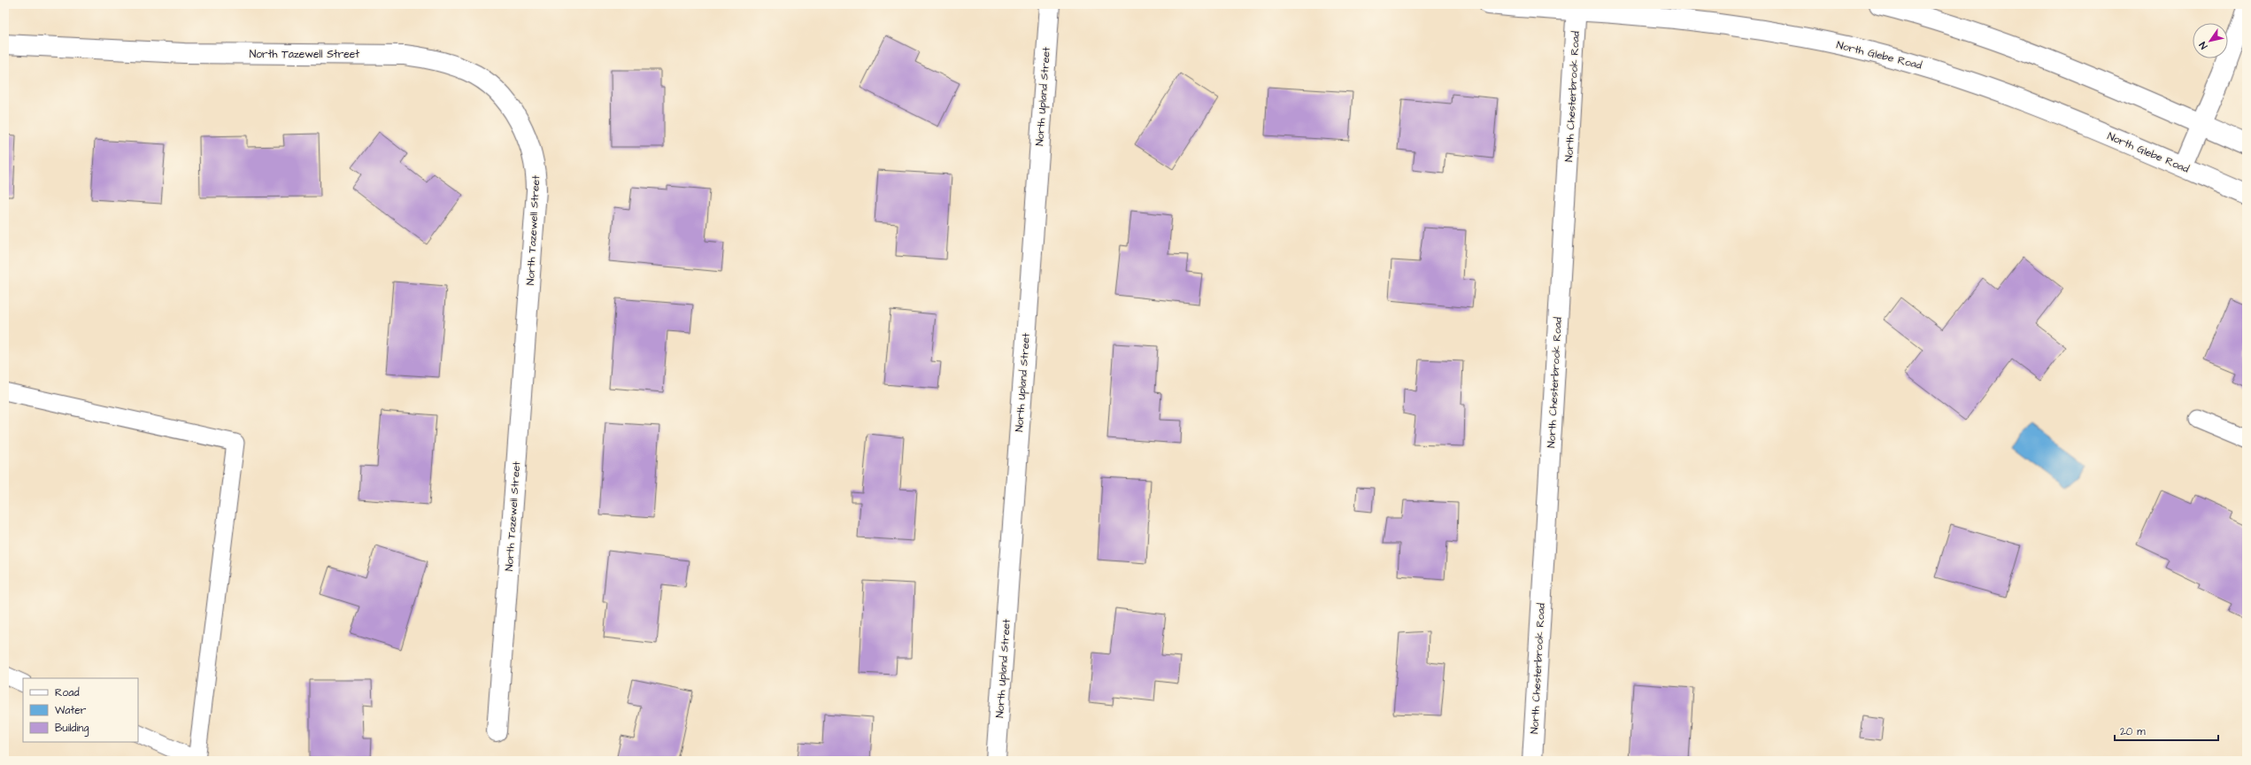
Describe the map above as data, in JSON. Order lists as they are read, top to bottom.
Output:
{
  "streets": {
    "street": [
      "North Tazewell Street",
      "North Glebe Road",
      "North Upland Street",
      "North Chesterbrook Road"
    ]
  },
  "crossings": [
    ["North Glebe Road", "North Chesterbrook Road"]
  ],
  "legend": ["Road", "Water", "Building"],
  "scale_bar": "20 m",
  "north": "bottom left"
}
